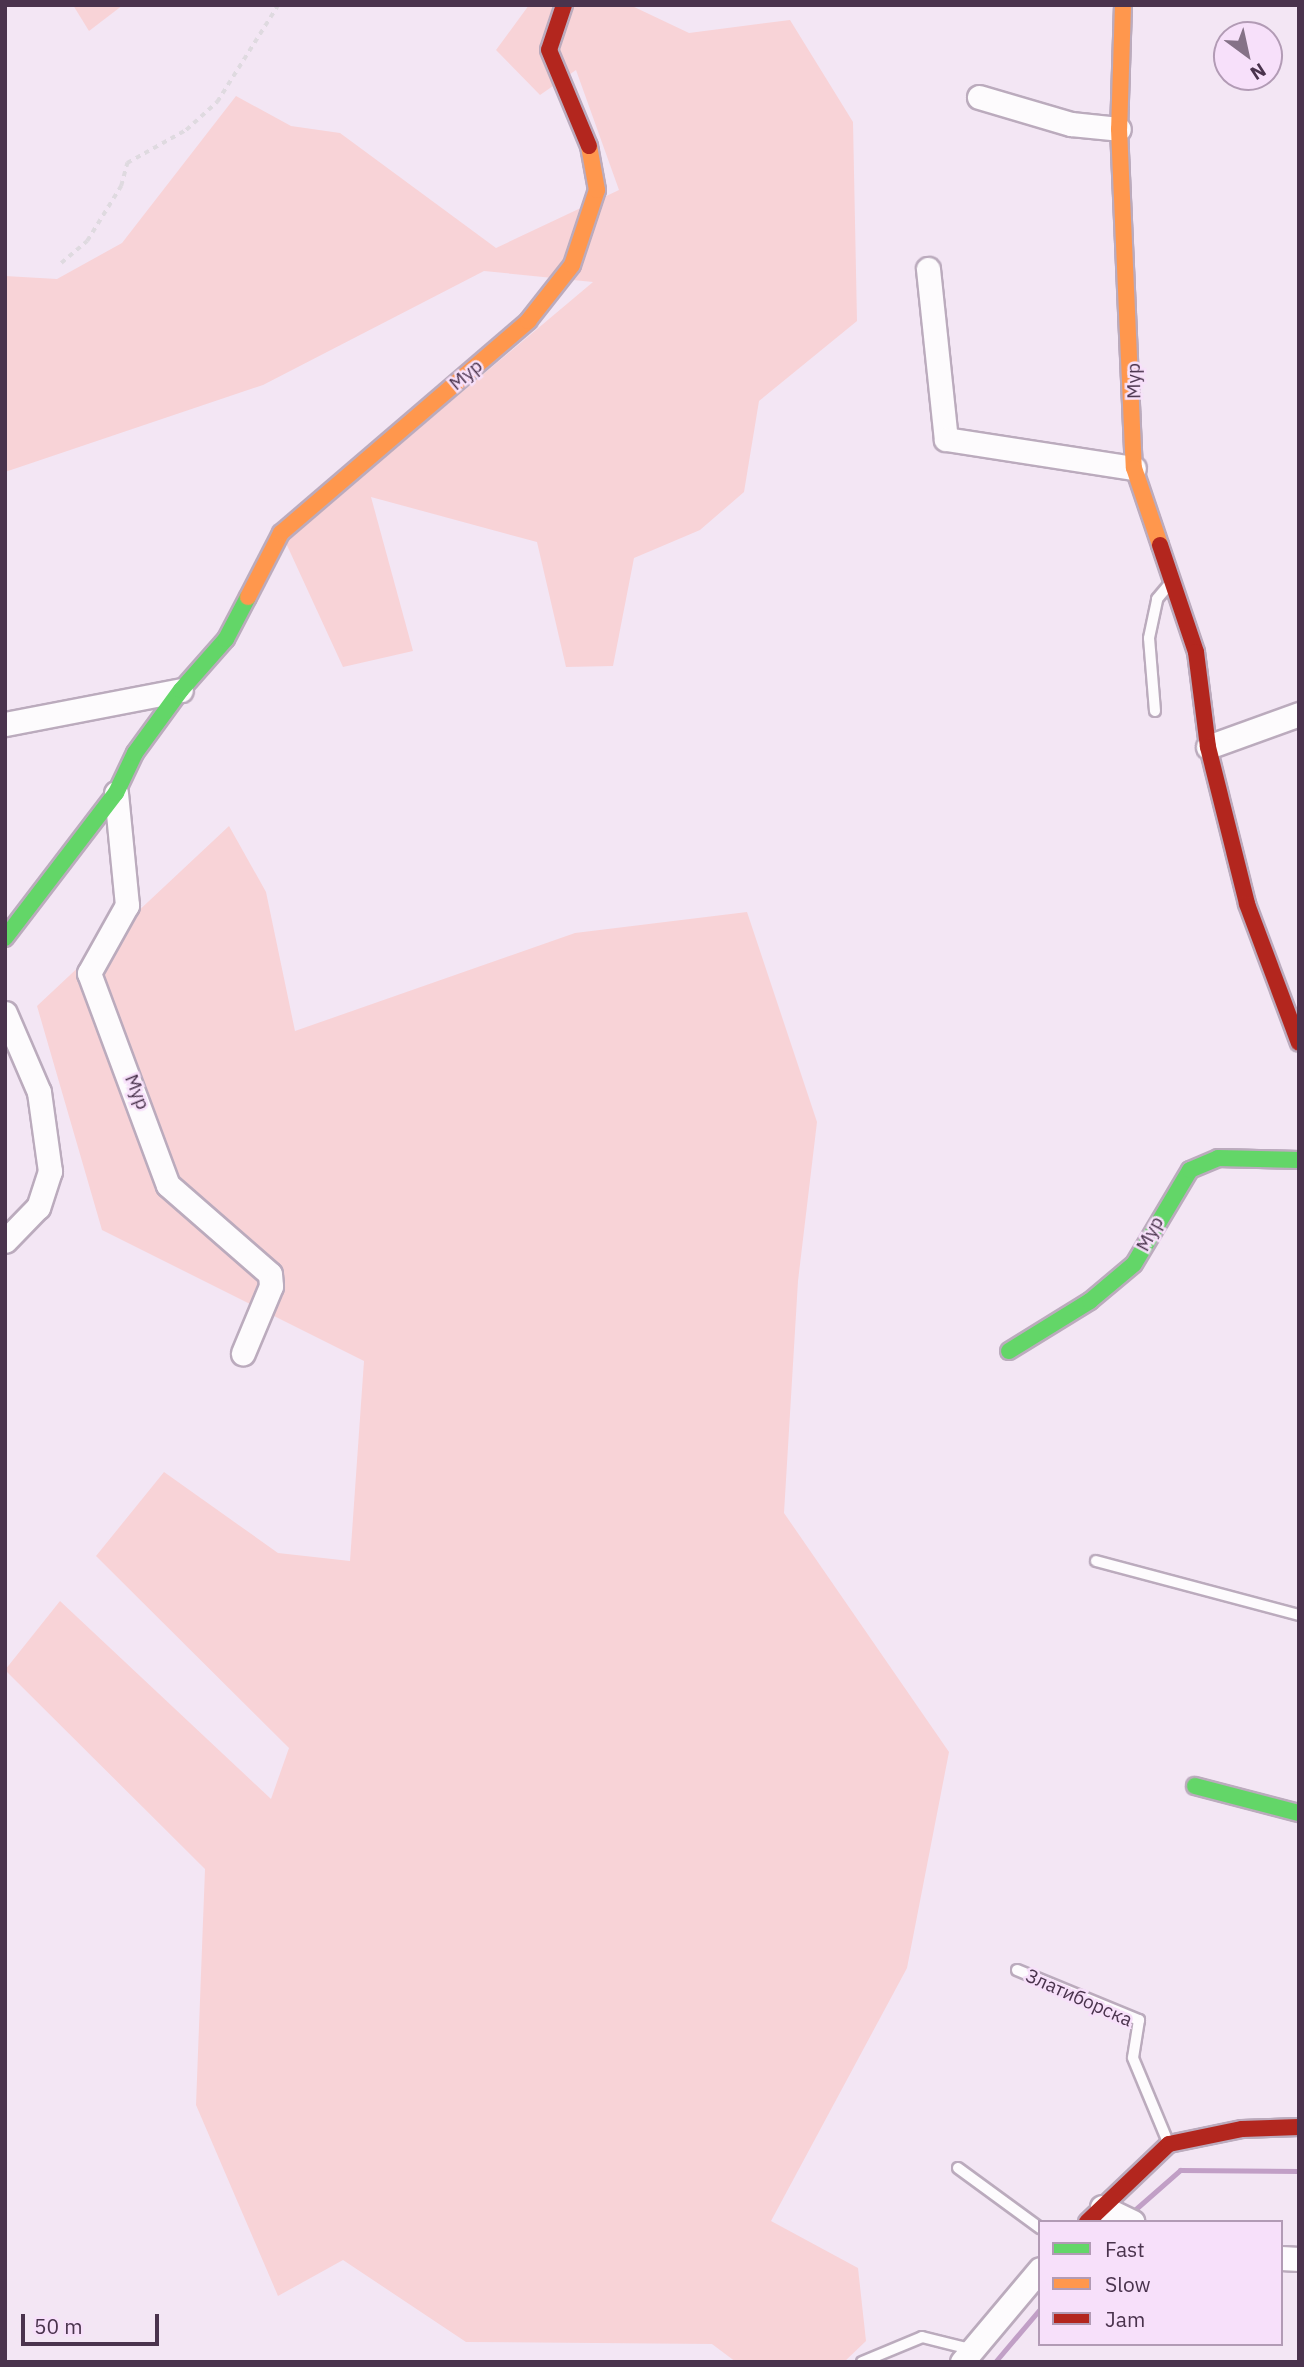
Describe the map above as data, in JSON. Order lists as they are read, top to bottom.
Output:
{
  "streets": {
    "street": ["Мур"],
    "lane": ["Златиборска"]
  },
  "legend": ["Fast", "Slow", "Jam"],
  "scale_bar": "50 m",
  "north": "bottom right"
}
